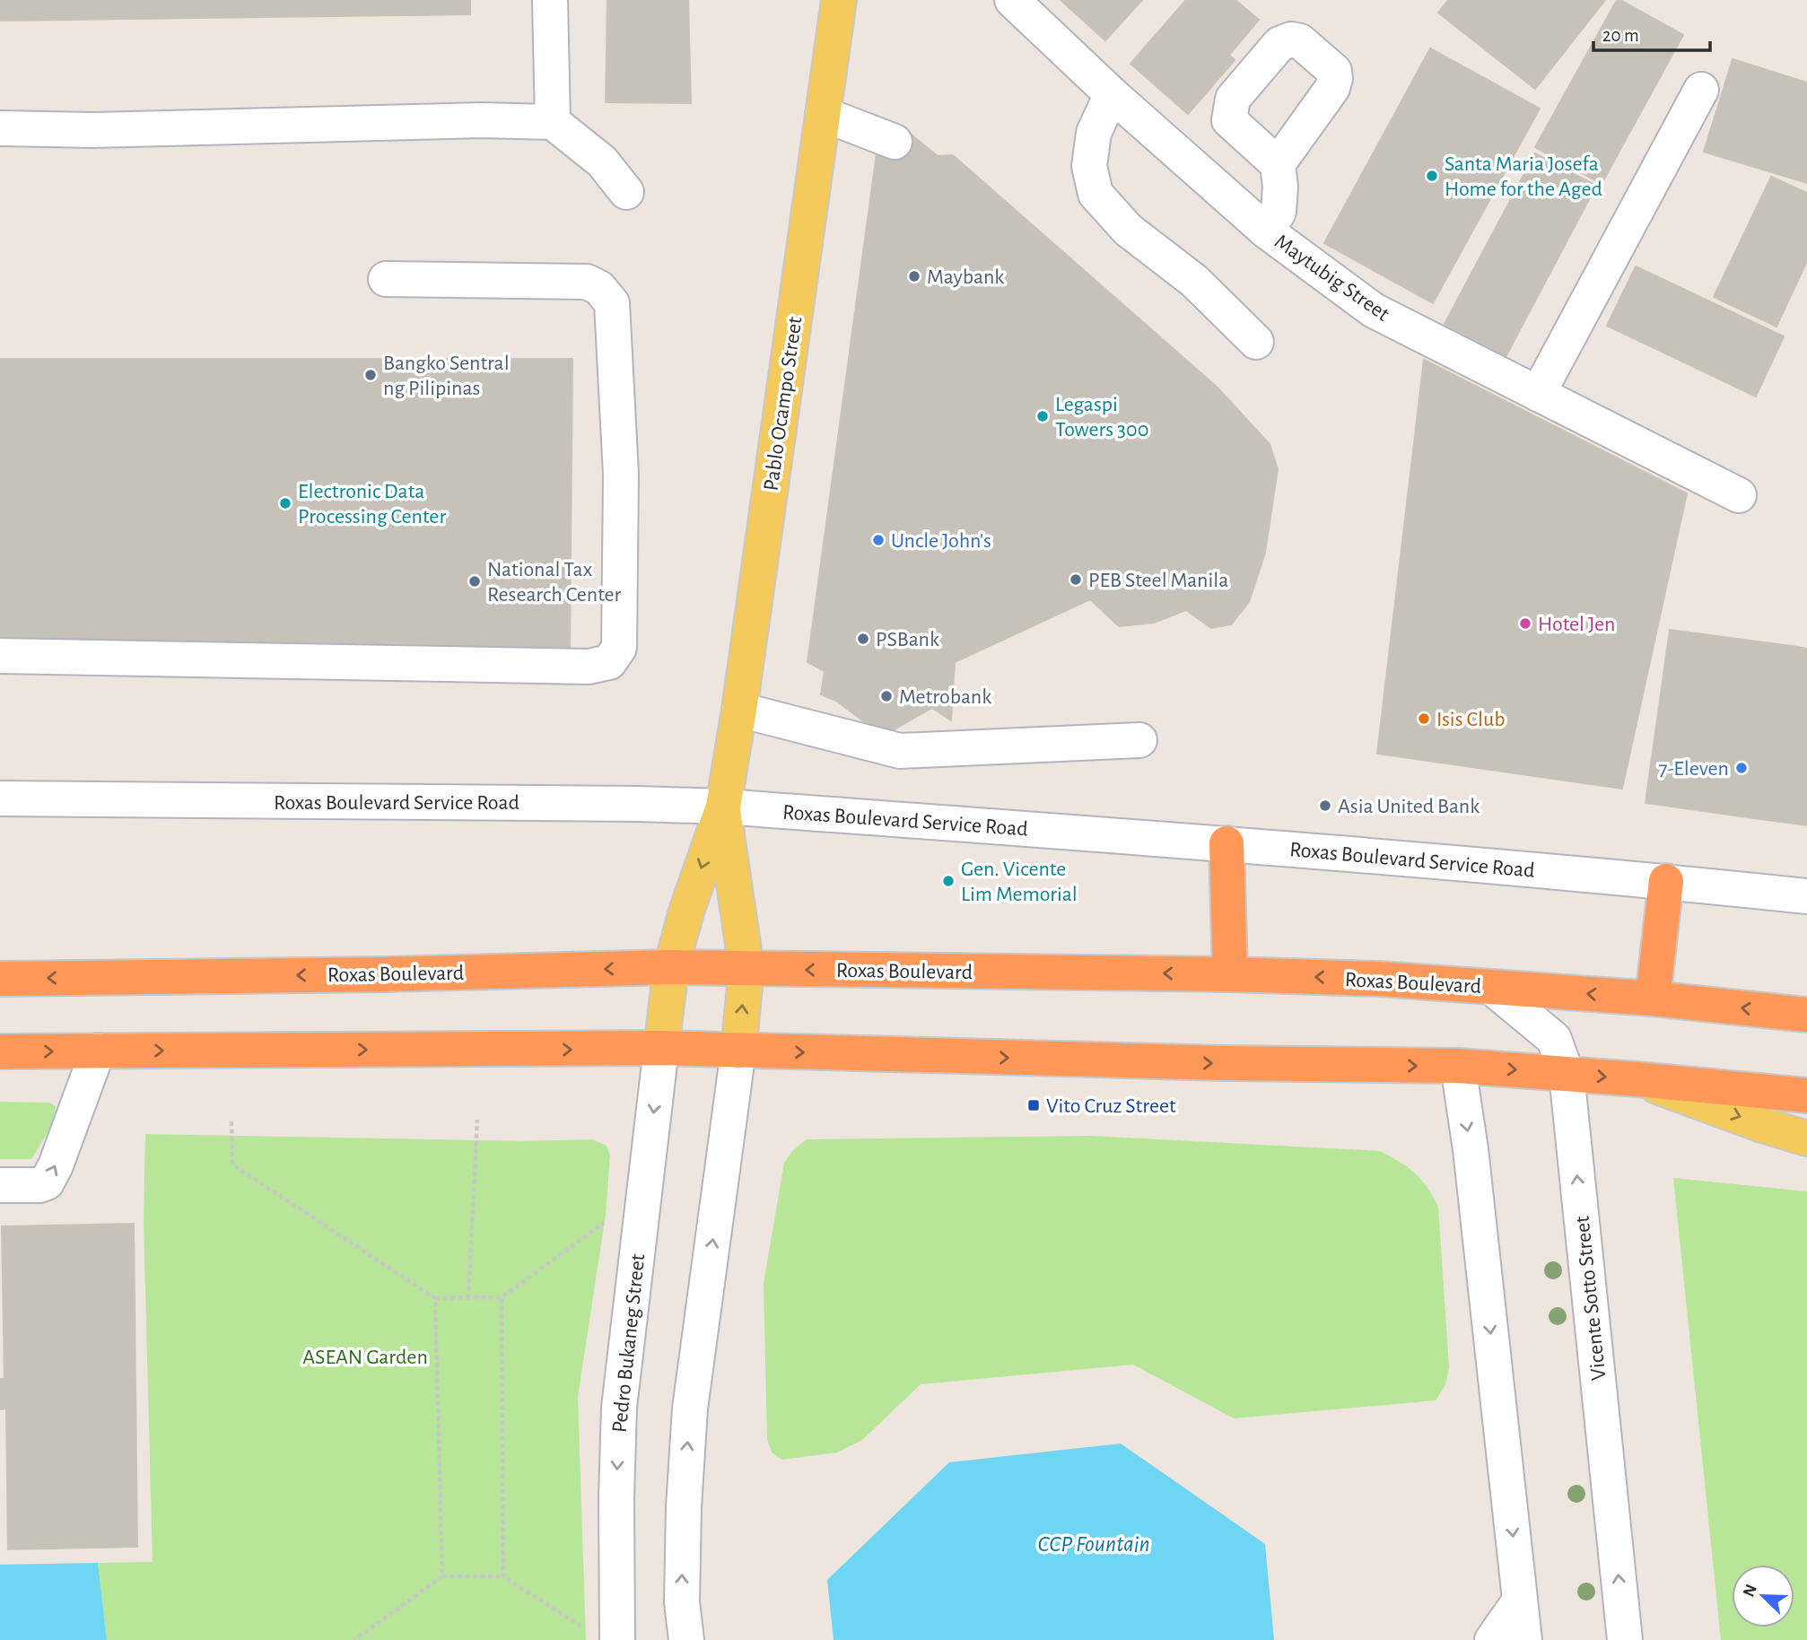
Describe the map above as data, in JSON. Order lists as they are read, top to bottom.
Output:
{
  "streets": {
    "highway": ["Roxas Boulevard"],
    "main road": ["Pablo Ocampo Street"],
    "street": [
      "Maytubig Street",
      "Roxas Boulevard Service Road",
      "Vicente Sotto Street",
      "Pedro Bukaneg Street"
    ]
  },
  "crossings": [
    ["Pablo Ocampo Street", "Roxas Boulevard Service Road"],
    ["Pablo Ocampo Street", "Roxas Boulevard"],
    ["Pablo Ocampo Street", "Pedro Bukaneg Street"],
    ["Roxas Boulevard", "Vicente Sotto Street"]
  ],
  "water": ["CCP Fountain"],
  "parks": ["ASEAN Garden"],
  "places": {
    "other": [
      "Santa Maria Josefa Home for the Aged",
      "Maybank",
      "Bangko Sentral ng Pilipinas",
      "Legaspi Towers 300",
      "Electronic Data Processing Center",
      "Uncle John's",
      "PEB Steel Manila",
      "National Tax Research Center",
      "Hotel Jen",
      "PSBank",
      "Metrobank",
      "Isis Club",
      "7-Eleven",
      "Asia United Bank",
      "Gen. Vicente Lim Memorial"
    ],
    "transit": ["Vito Cruz Street"]
  },
  "scale_bar": "20 m",
  "north": "top left"
}
